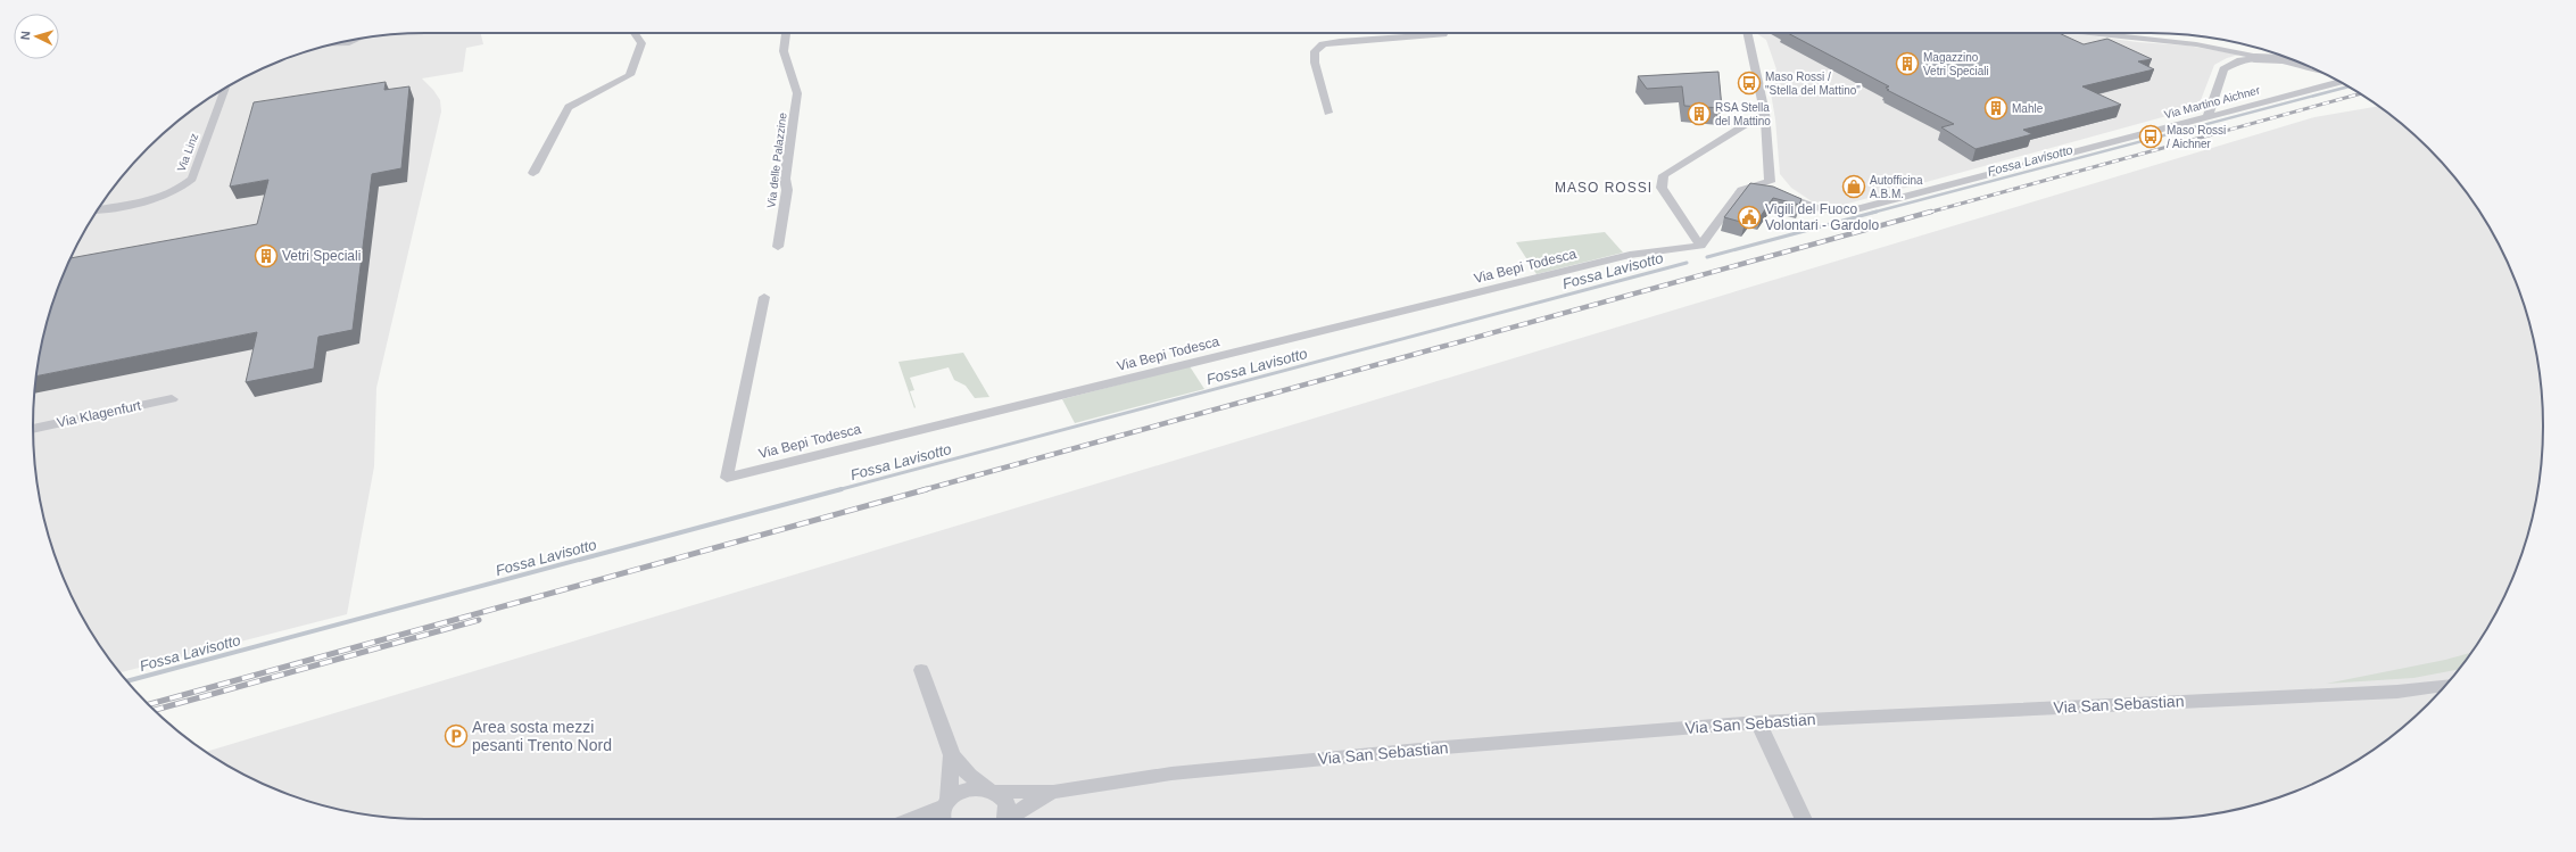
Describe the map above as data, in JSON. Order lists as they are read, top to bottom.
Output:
{
  "streets": {
    "street": [
      "Via Martino Aichner",
      "Via Linz",
      "Via delle Palazzine",
      "Via Bepi Todesca",
      "Via Klagenfurt",
      "Via San Sebastian"
    ]
  },
  "districts": ["MASO ROSSI"],
  "water": ["Fossa Lavisotto"],
  "places": {
    "building": [
      "Magazzino Vetri Speciali",
      "Mahle",
      "RSA Stella del Mattino",
      "Vetri Speciali"
    ],
    "bus stop": ["Maso Rossi / \"Stella del Mattino\"", "Maso Rossi / Aichner"],
    "shop": ["Autofficina A.B.M."],
    "public building": ["Vigili del Fuoco Volontari - Gardolo"],
    "parking": ["Area sosta mezzi pesanti Trento Nord"]
  },
  "north": "left"
}
